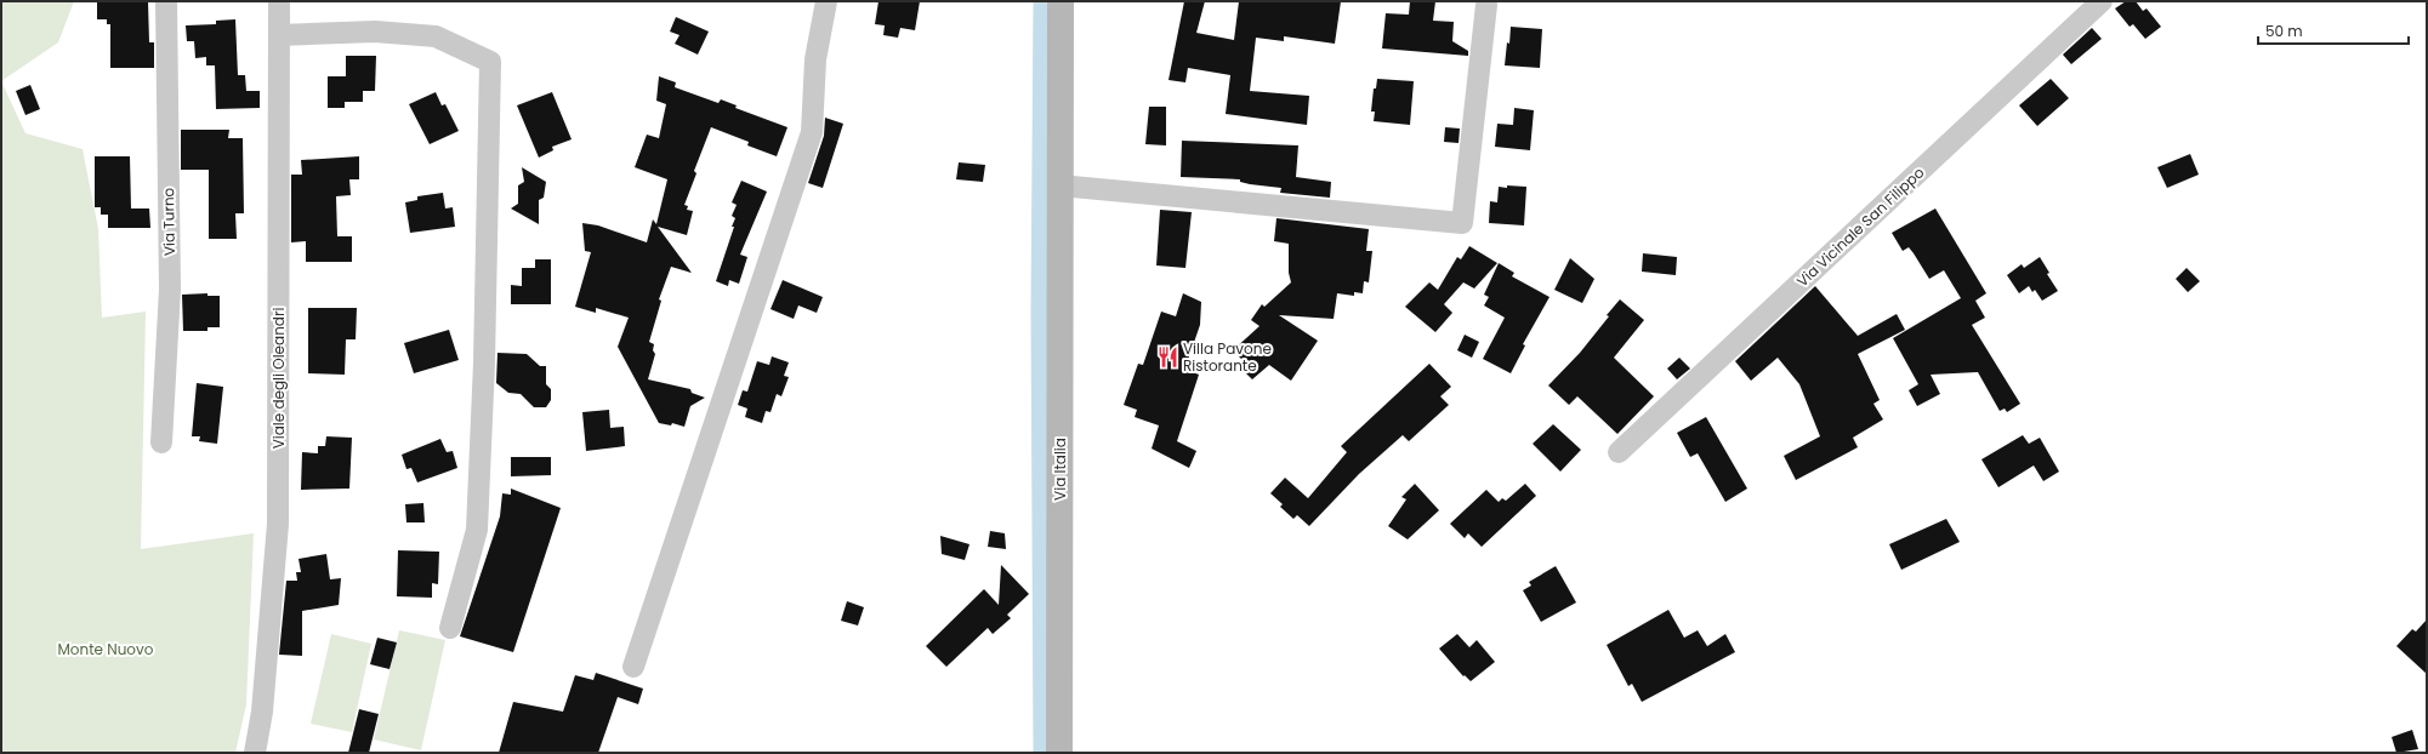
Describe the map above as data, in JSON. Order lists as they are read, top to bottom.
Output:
{
  "streets": {
    "street": [
      "Via Turno",
      "Via Vicinale San Filippo",
      "Viale degli Oleandri",
      "Via Italia"
    ]
  },
  "parks": ["Monte Nuovo"],
  "places": {
    "restaurant": ["Villa Pavone Ristorante"]
  },
  "scale_bar": "50 m"
}
